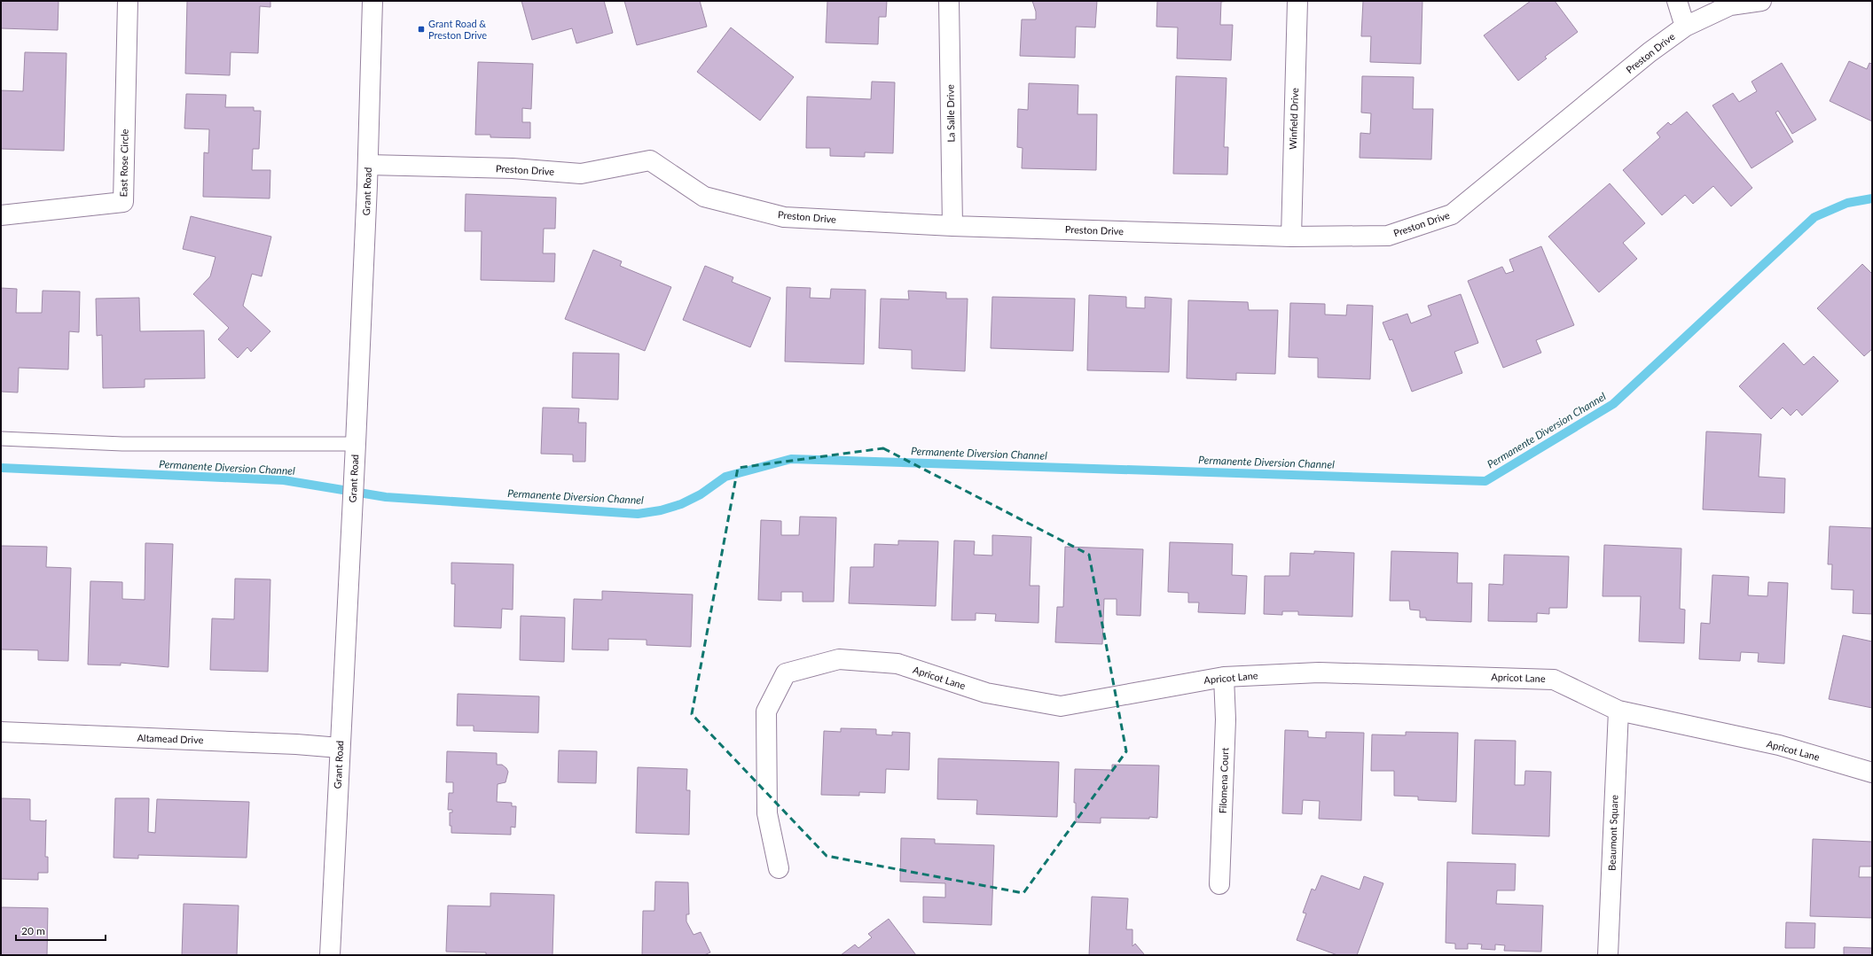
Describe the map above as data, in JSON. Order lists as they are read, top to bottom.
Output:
{
  "streets": {
    "street": [
      "Preston Drive",
      "La Salle Drive",
      "Winfield Drive",
      "East Rose Circle",
      "Grant Road",
      "Apricot Lane",
      "Altamead Drive",
      "Filomena Court",
      "Beaumont Square"
    ]
  },
  "crossings": [
    ["Preston Drive", "La Salle Drive"],
    ["Preston Drive", "Winfield Drive"],
    ["Preston Drive", "Grant Road"],
    ["Grant Road", "Altamead Drive"],
    ["Apricot Lane", "Filomena Court"],
    ["Apricot Lane", "Beaumont Square"]
  ],
  "water": ["Permanente Diversion Channel"],
  "places": {
    "transit": ["Grant Road & Preston Drive"]
  },
  "scale_bar": "20 m"
}
